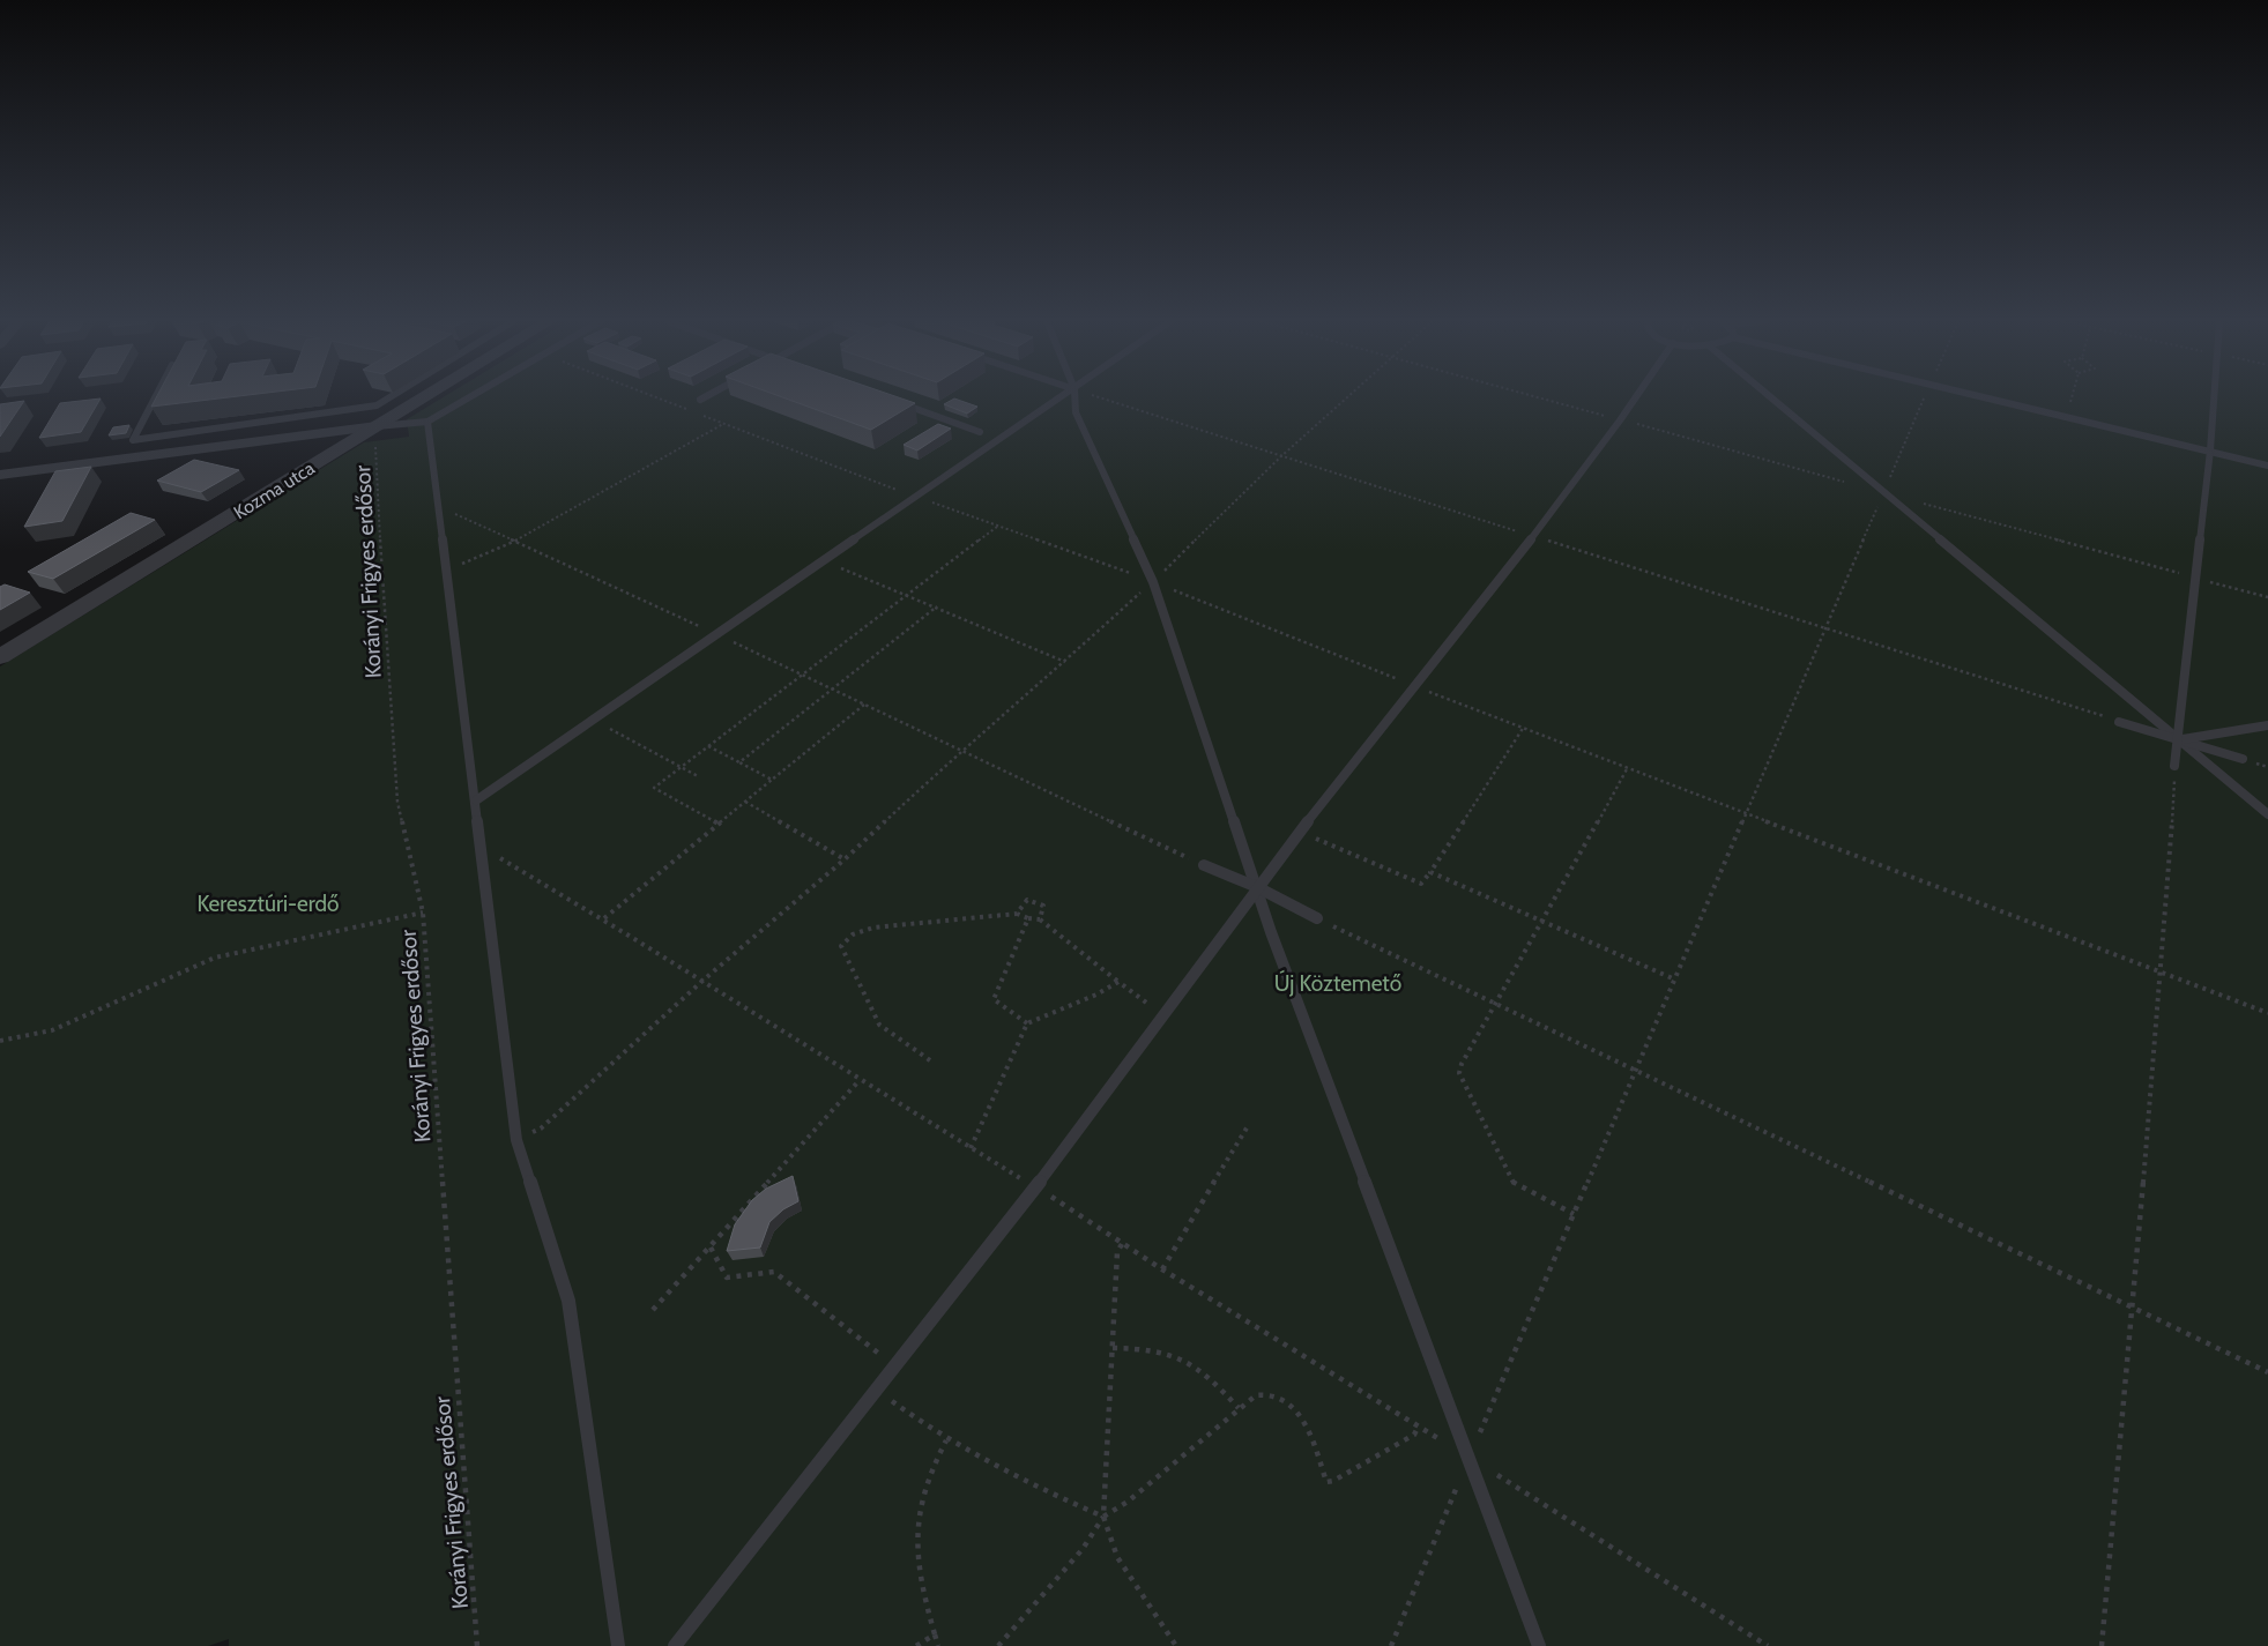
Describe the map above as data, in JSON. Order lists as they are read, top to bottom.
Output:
{
  "streets": {
    "street": ["Kozma utca"],
    "path": ["Korányi Frigyes erdősor"]
  },
  "crossings": [
    ["Kozma utca", "Korányi Frigyes erdősor"]
  ],
  "parks": ["Keresztúri-erdő", "Új Köztemető"]
}
